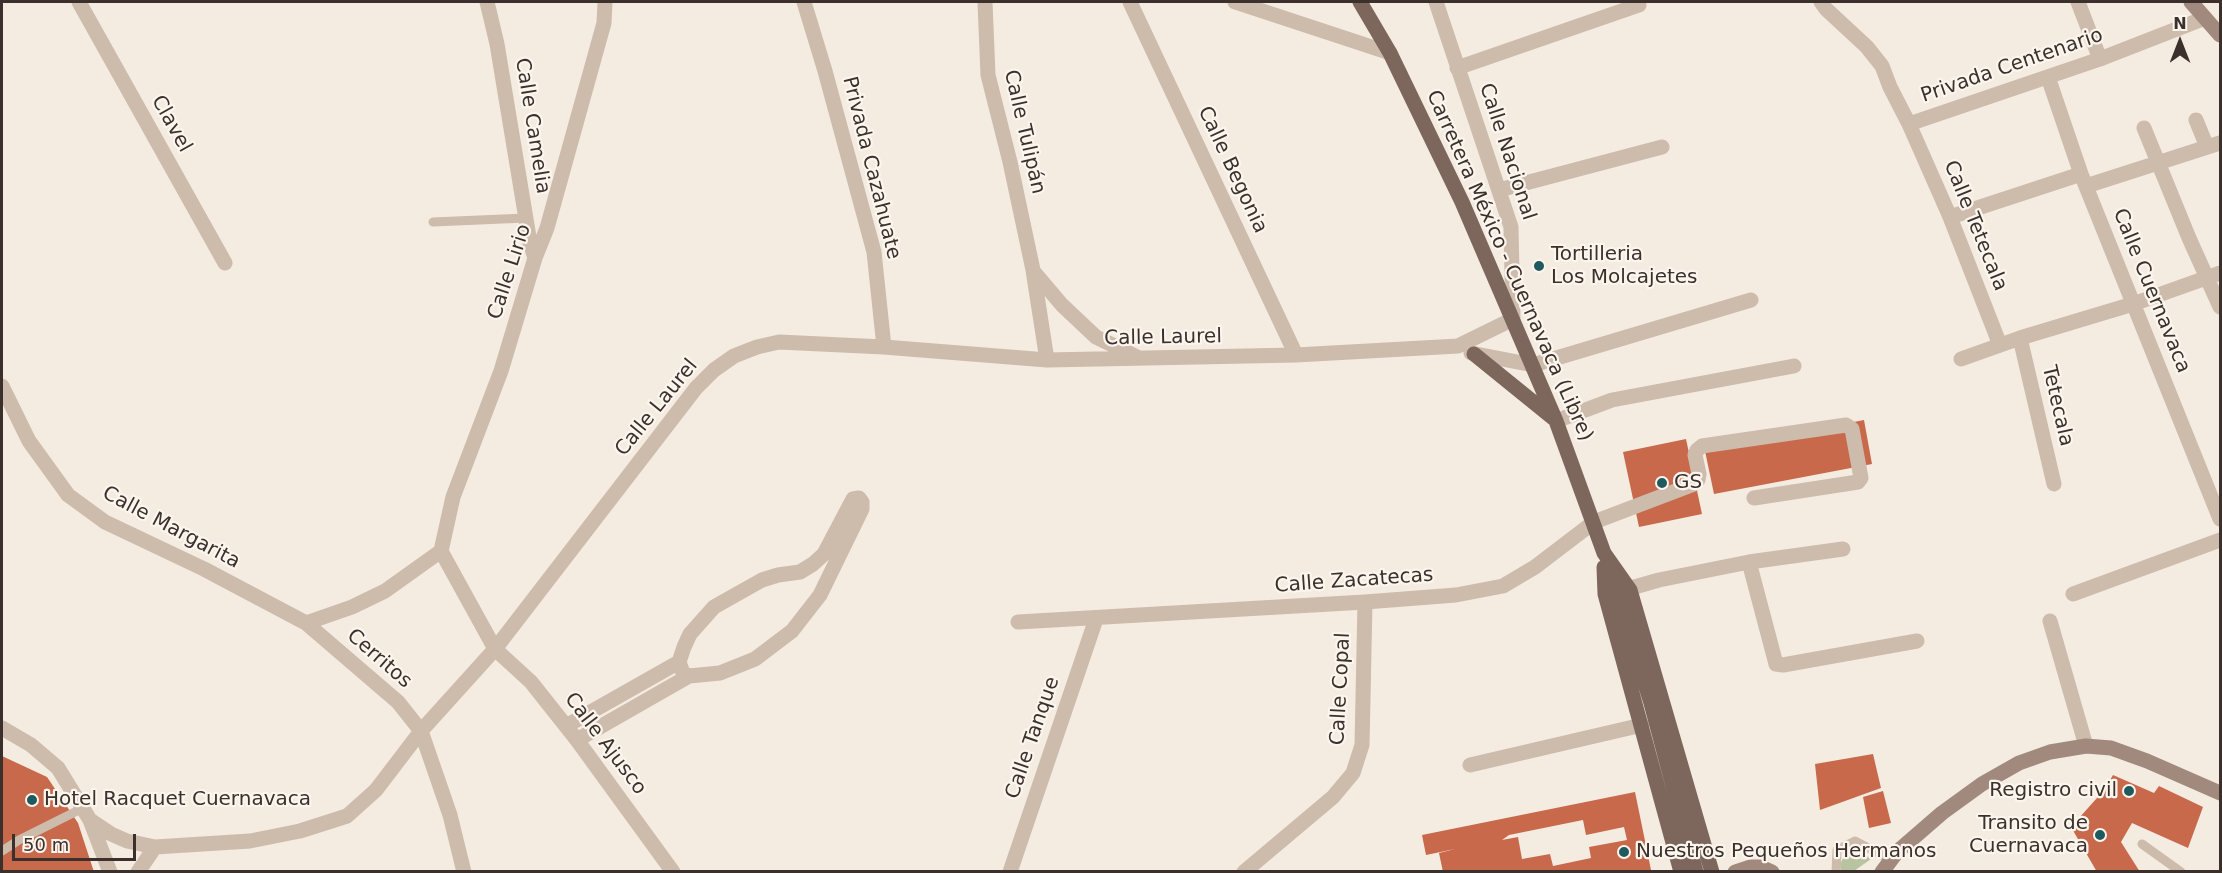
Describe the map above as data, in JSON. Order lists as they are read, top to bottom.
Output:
{
  "streets": {
    "main road": ["Carretera México - Cuernavaca (Libre)"],
    "street": [
      "Privada Centenario",
      "Clavel",
      "Calle Camelia",
      "Calle Tulipán",
      "Calle Nacional",
      "Privada Cazahuate",
      "Calle Begonia",
      "Calle Tetecala",
      "Calle Lirio",
      "Calle Cuernavaca",
      "Calle Laurel",
      "Tetecala",
      "Calle Margarita",
      "Calle Zacatecas",
      "Cerritos",
      "Calle Copal",
      "Calle Tanque",
      "Calle Ajusco"
    ]
  },
  "crossings": [
    ["Privada Centenario", "Calle Tetecala"],
    ["Privada Centenario", "Calle Cuernavaca"],
    ["Calle Camelia", "Calle Lirio"],
    ["Calle Tulipán", "Calle Laurel"],
    ["Calle Nacional", "Carretera México - Cuernavaca (Libre)"],
    ["Calle Nacional", "Calle Laurel"],
    ["Privada Cazahuate", "Calle Laurel"],
    ["Calle Begonia", "Calle Laurel"],
    ["Carretera México - Cuernavaca (Libre)", "Calle Laurel"],
    ["Carretera México - Cuernavaca (Libre)", "Calle Zacatecas"],
    ["Calle Lirio", "Calle Ajusco"],
    ["Calle Laurel", "Cerritos"],
    ["Calle Laurel", "Calle Ajusco"],
    ["Calle Margarita", "Cerritos"],
    ["Calle Zacatecas", "Calle Copal"],
    ["Calle Zacatecas", "Calle Tanque"]
  ],
  "places": [
    "Tortilleria Los Molcajetes",
    "GS",
    "Registro civil",
    "Hotel Racquet Cuernavaca",
    "Transito de Cuernavaca",
    "Nuestros Pequeños Hermanos"
  ],
  "scale_bar": "50 m",
  "north": "top"
}
